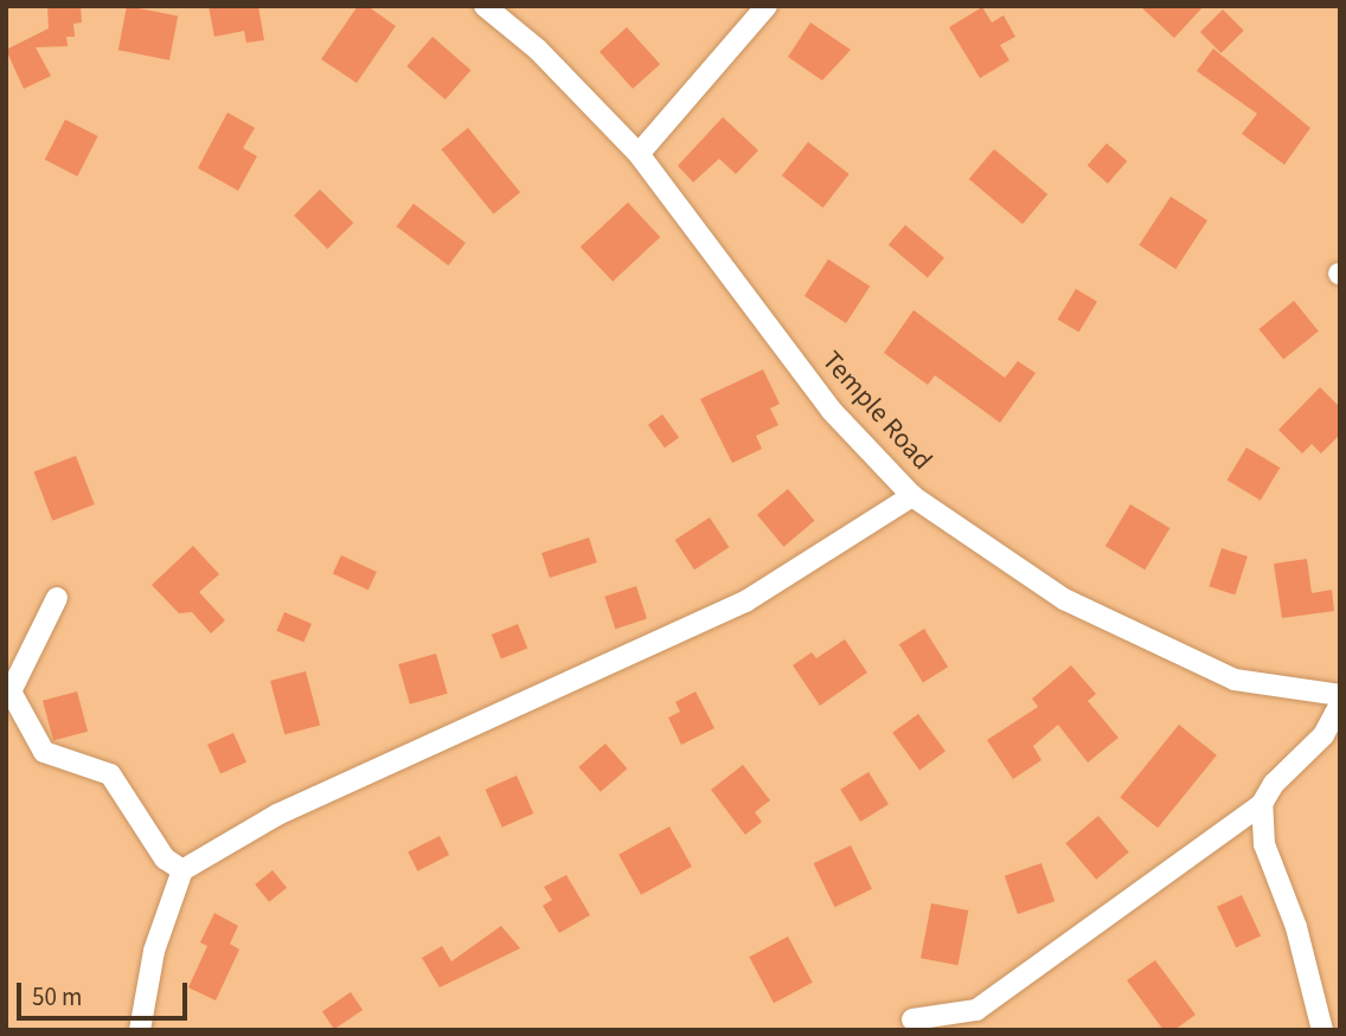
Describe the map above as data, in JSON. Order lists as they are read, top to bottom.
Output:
{
  "streets": {
    "street": ["Temple Road"]
  },
  "scale_bar": "50 m"
}
